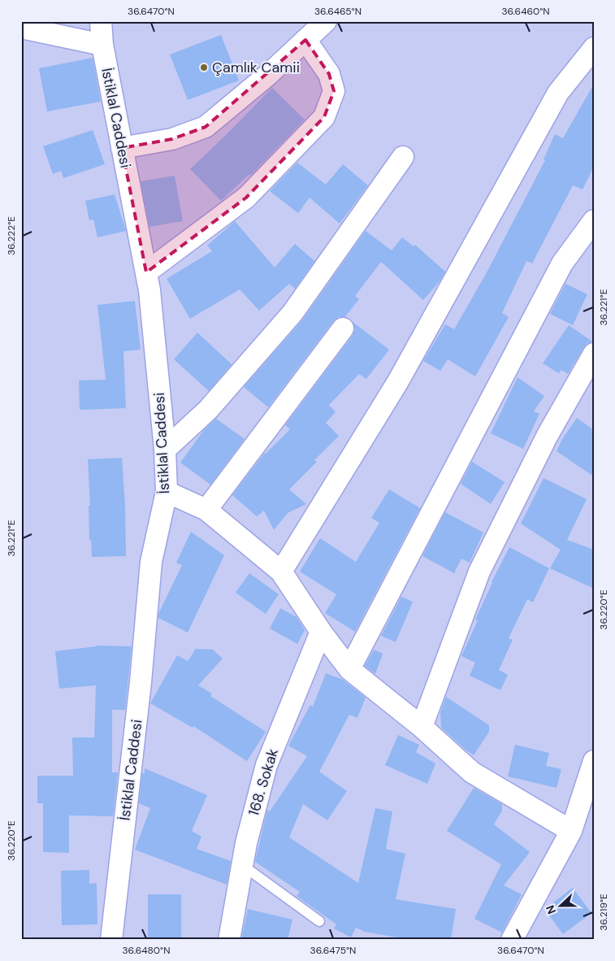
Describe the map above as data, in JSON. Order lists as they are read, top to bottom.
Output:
{
  "streets": {
    "street": ["İstiklal Caddesi", "168. Sokak"]
  },
  "places": ["Çamlık Camii"],
  "north": "left",
  "coordinates": [
    "36.6470°N",
    "36.6465°N",
    "36.6460°N",
    "36.222°E",
    "36.221°E",
    "36.220°E",
    "36.219°E",
    "36.6480°N",
    "36.6475°N"
  ]
}
